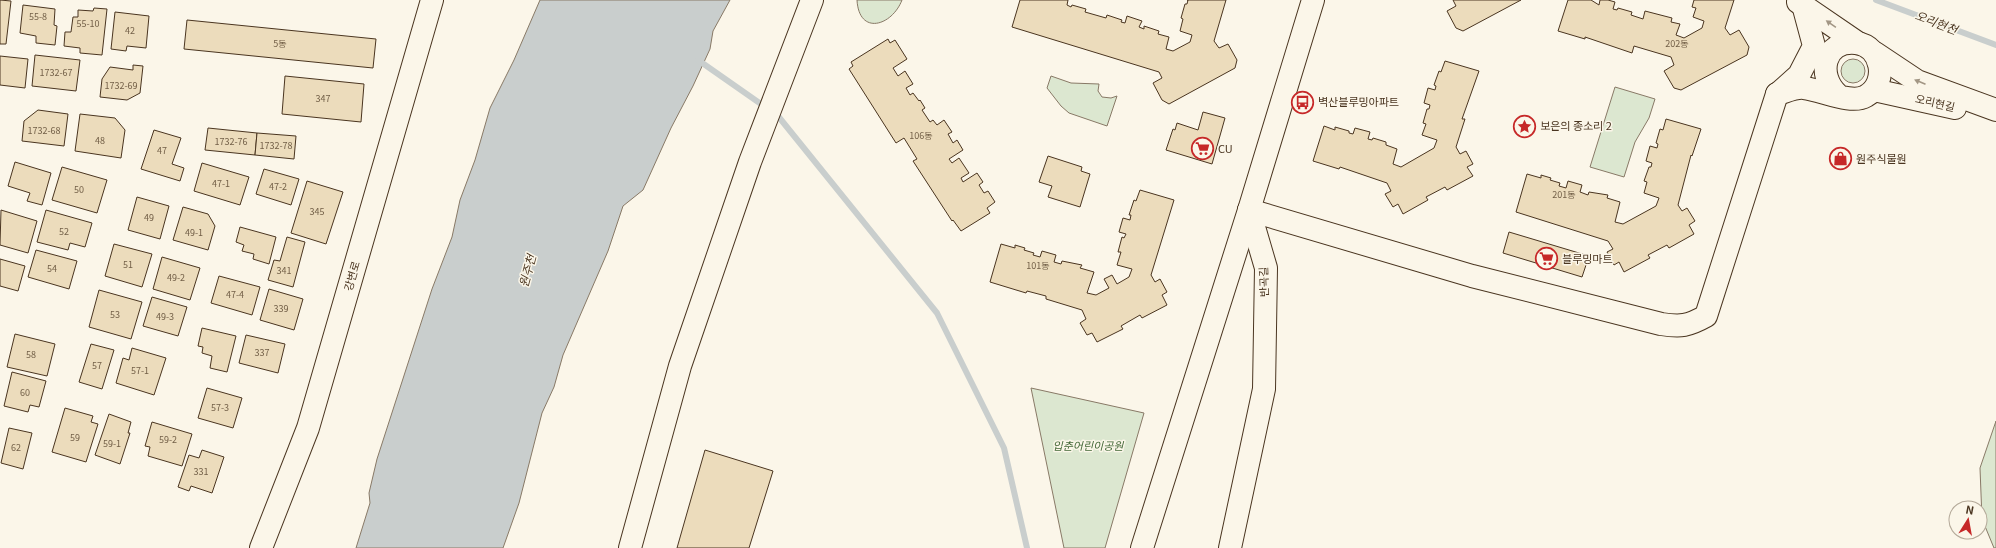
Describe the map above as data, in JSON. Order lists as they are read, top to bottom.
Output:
{
  "streets": {
    "street": ["오리현길", "강변로", "반곡길"]
  },
  "water": ["오리현천", "원주천"],
  "parks": ["입춘어린이공원"],
  "places": {
    "bus stop": ["벽산블루밍아파트"],
    "place": ["보은의 종소리 2"],
    "supermarket": ["CU", "블루밍마트"],
    "shop": ["원주식물원"]
  },
  "house_numbers": [
    "55-8",
    "55-10",
    "42",
    "5동",
    "202동",
    "1732-67",
    "1732-69",
    "347",
    "1732-68",
    "106동",
    "48",
    "1732-76",
    "1732-78",
    "47",
    "47-1",
    "47-2",
    "50",
    "201동",
    "345",
    "49",
    "52",
    "49-1",
    "51",
    "101동",
    "54",
    "341",
    "49-2",
    "47-4",
    "339",
    "53",
    "49-3",
    "337",
    "58",
    "57",
    "57-1",
    "60",
    "57-3",
    "59",
    "59-2",
    "59-1",
    "62",
    "331"
  ],
  "north": "top"
}
